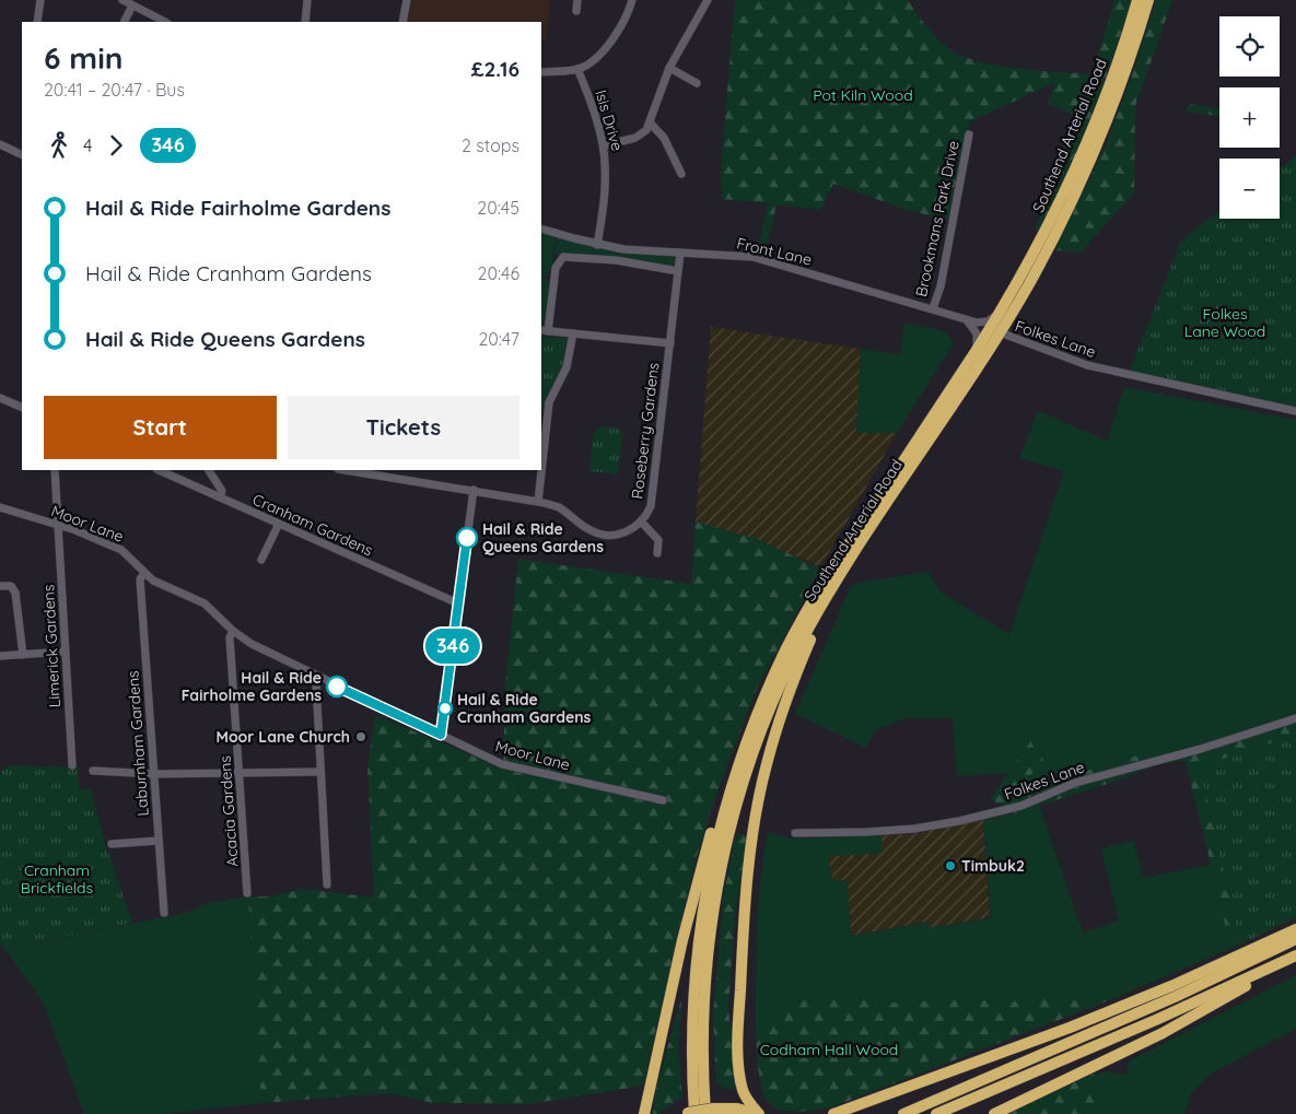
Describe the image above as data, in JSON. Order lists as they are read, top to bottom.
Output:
{
  "streets": {
    "highway": ["Southend Arterial Road"],
    "street": [
      "Isis Drive",
      "Brookmans Park Drive",
      "Front Lane",
      "Folkes Lane",
      "Roseberry Gardens",
      "Moor Lane",
      "Cranham Gardens",
      "Limerick Gardens",
      "Laburnham Gardens",
      "Acacia Gardens"
    ]
  },
  "crossings": [
    ["Isis Drive", "Front Lane"],
    ["Southend Arterial Road", "Front Lane"],
    ["Southend Arterial Road", "Folkes Lane"],
    ["Brookmans Park Drive", "Front Lane"],
    ["Front Lane", "Roseberry Gardens"],
    ["Moor Lane", "Limerick Gardens"],
    ["Moor Lane", "Laburnham Gardens"],
    ["Moor Lane", "Acacia Gardens"]
  ],
  "parks": [
    "Pot Kiln Wood",
    "Folkes Lane Wood",
    "Cranham Brickfields",
    "Codham Hall Wood"
  ],
  "places": [
    "Hail & Ride Queens Gardens",
    "Hail & Ride Fairholme Gardens",
    "Hail & Ride Cranham Gardens",
    "Moor Lane Church",
    "Timbuk2"
  ],
  "lines": ["bus line 346"],
  "page": {
    "on_map": "346",
    "map_buttons": ["+", "−"],
    "heading": ["6 min", "20:41 – 20:47 · Bus", "£2.16"],
    "legs": ["4", "346", "2 stops"],
    "list": [
      {
        "name": "Hail & Ride Fairholme Gardens",
        "value": "20:45"
      },
      {
        "name": "Hail & Ride Cranham Gardens",
        "value": "20:46"
      },
      {
        "name": "Hail & Ride Queens Gardens",
        "value": "20:47"
      }
    ],
    "buttons": ["Start", "Tickets"]
  }
}
